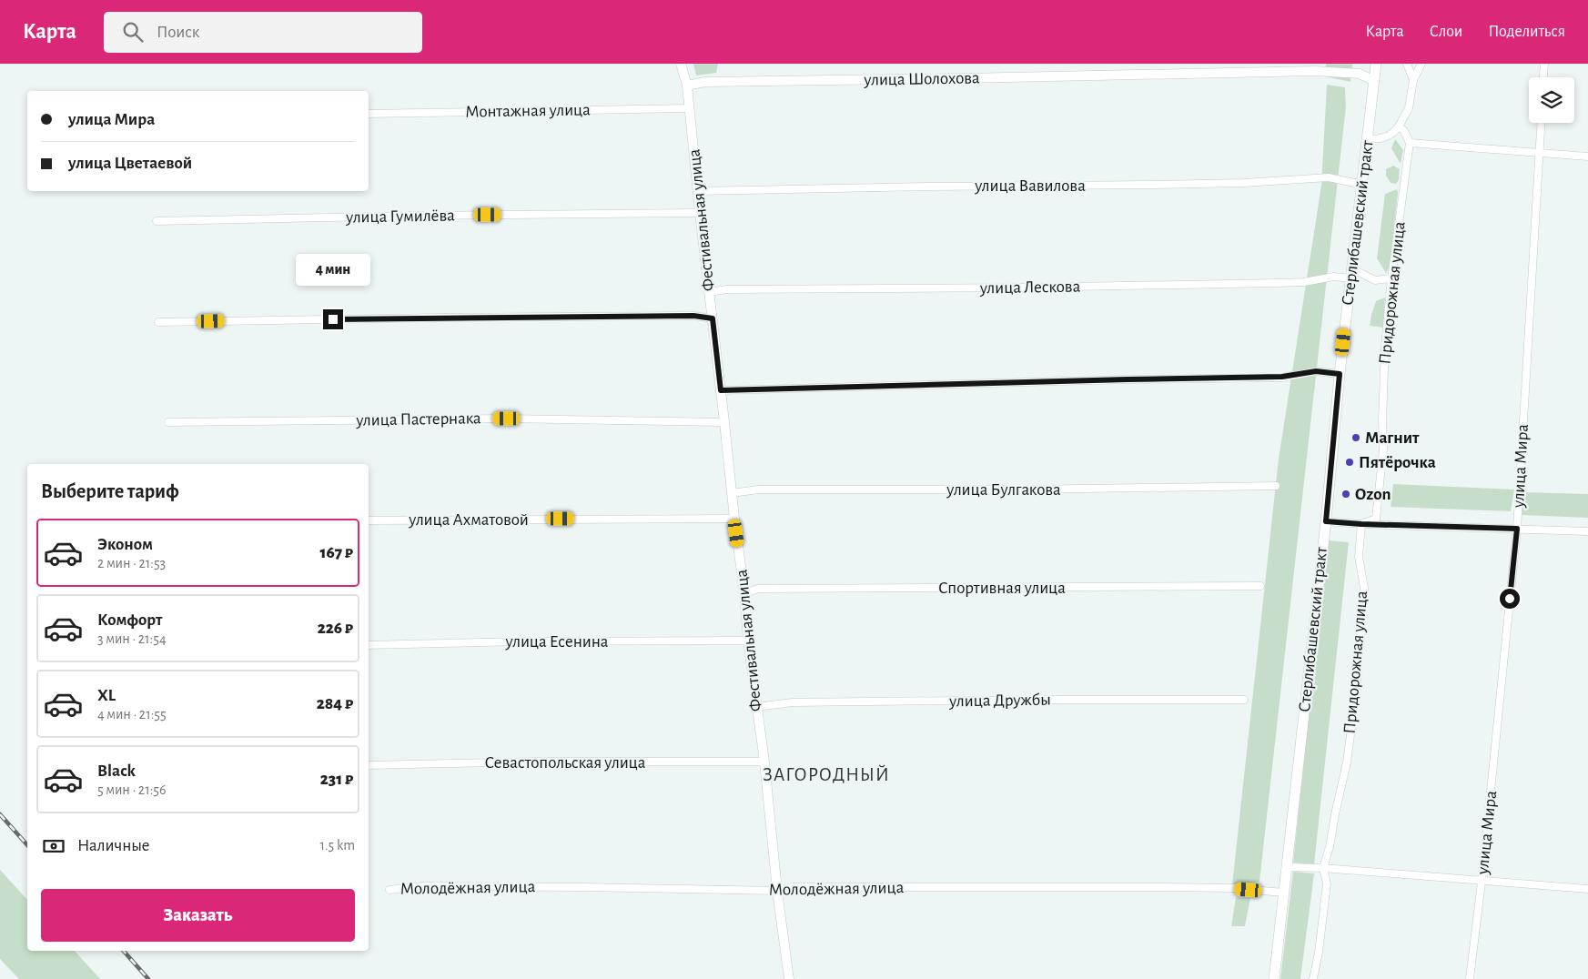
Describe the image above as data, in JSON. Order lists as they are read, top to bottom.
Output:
{
  "streets": {
    "main road": ["Стерлибашевский тракт"],
    "street": [
      "улица Шолохова",
      "Монтажная улица",
      "улица Вавилова",
      "улица Гумилёва",
      "Фестивальная улица",
      "улица Лескова",
      "Придорожная улица",
      "улица Пастернака",
      "улица Мира",
      "улица Булгакова",
      "улица Ахматовой",
      "Спортивная улица",
      "улица Есенина",
      "улица Дружбы",
      "Севастопольская улица",
      "Молодёжная улица"
    ]
  },
  "crossings": [
    ["улица Шолохова", "Фестивальная улица"],
    ["улица Шолохова", "Стерлибашевский тракт"],
    ["Монтажная улица", "Фестивальная улица"],
    ["улица Вавилова", "Фестивальная улица"],
    ["улица Вавилова", "Стерлибашевский тракт"],
    ["улица Гумилёва", "Фестивальная улица"],
    ["Фестивальная улица", "улица Лескова"],
    ["Фестивальная улица", "улица Пастернака"],
    ["Фестивальная улица", "улица Булгакова"],
    ["Фестивальная улица", "улица Ахматовой"],
    ["Фестивальная улица", "Спортивная улица"],
    ["Фестивальная улица", "улица Есенина"],
    ["Фестивальная улица", "улица Дружбы"],
    ["Фестивальная улица", "Севастопольская улица"],
    ["Фестивальная улица", "Молодёжная улица"],
    ["Стерлибашевский тракт", "улица Лескова"],
    ["Стерлибашевский тракт", "Молодёжная улица"]
  ],
  "districts": ["ЗАГОРОДНЫЙ"],
  "places": ["Магнит", "Пятёрочка", "Ozon"],
  "page": {
    "header": "Карта",
    "search": "Поиск",
    "nav": ["Карта", "Слои", "Поделиться"],
    "banner": ["улица Мира", "улица Цветаевой"],
    "bubble": "4 мин",
    "heading": "Выберите тариф",
    "list": [
      {
        "name": "Эконом",
        "note": "2 мин · 21:53",
        "value": "167 ₽"
      },
      {
        "name": "Комфорт",
        "note": "3 мин · 21:54",
        "value": "226 ₽"
      },
      {
        "name": "XL",
        "note": "4 мин · 21:55",
        "value": "284 ₽"
      },
      {
        "name": "Black",
        "note": "5 мин · 21:56",
        "value": "231 ₽"
      }
    ],
    "pay": ["Наличные", "1.5 km"],
    "buttons": "Заказать"
  }
}
